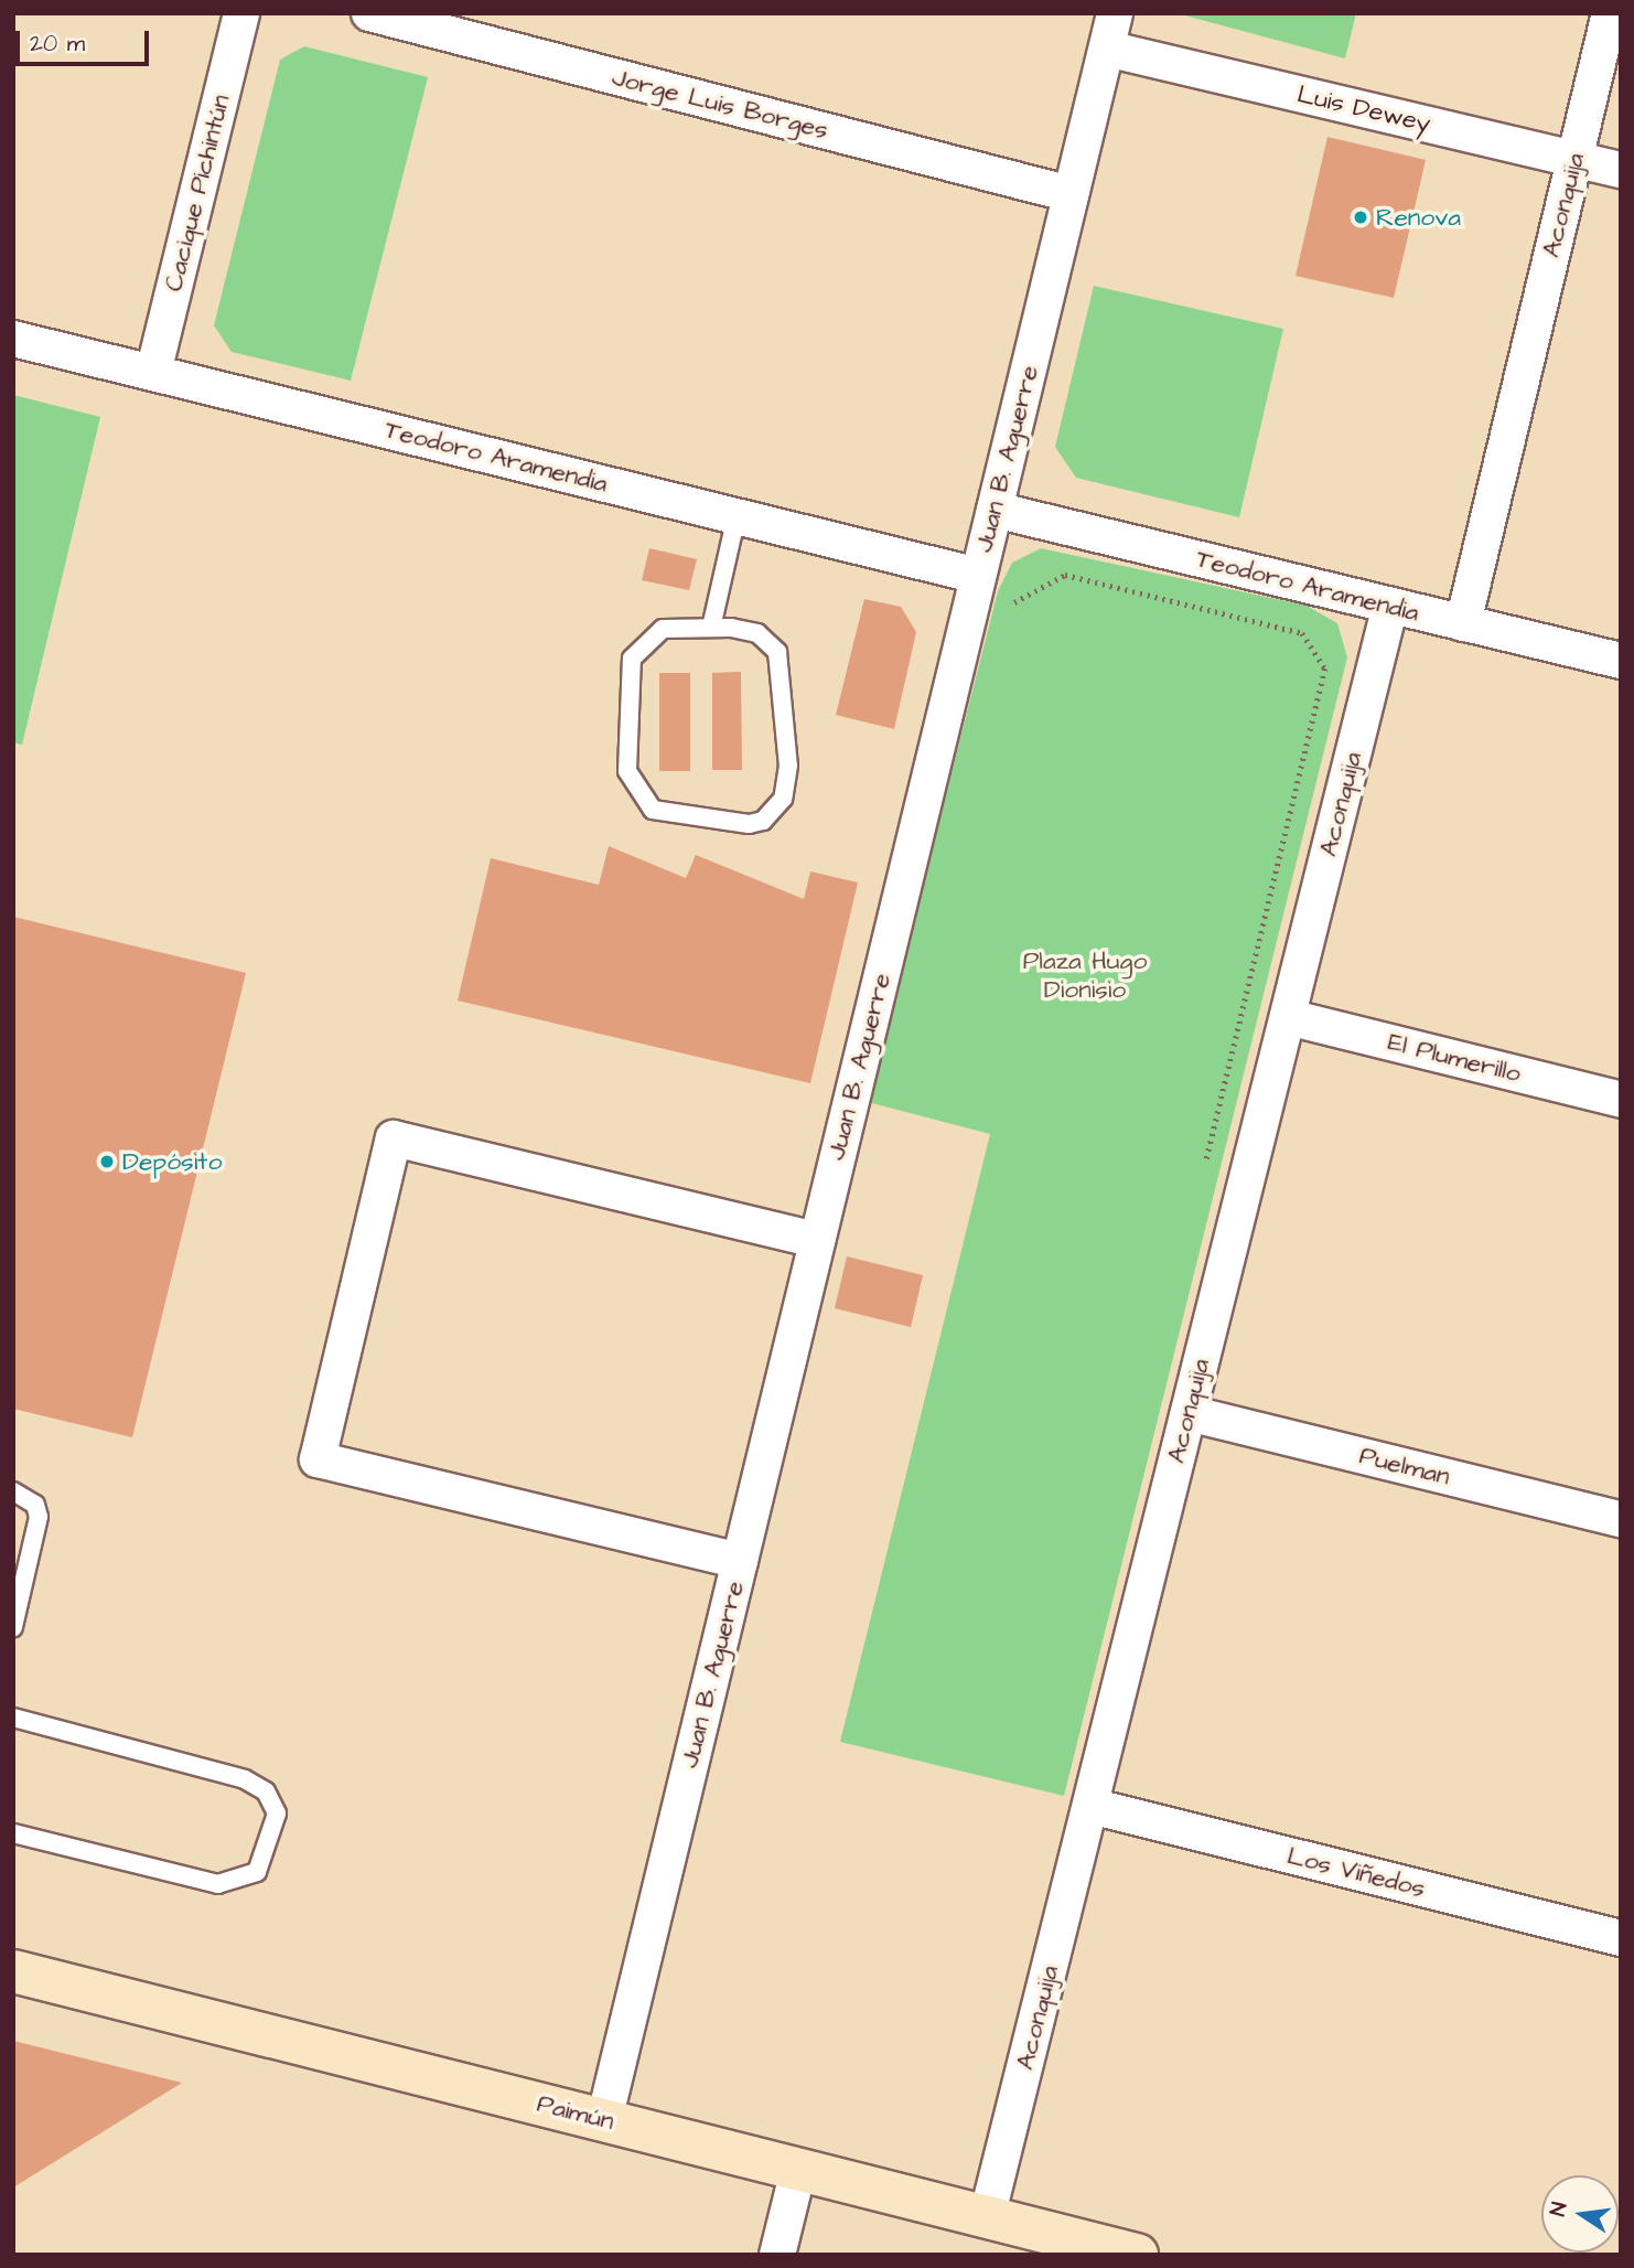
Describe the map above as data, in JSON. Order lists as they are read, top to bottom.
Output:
{
  "streets": {
    "street": [
      "Jorge Luis Borges",
      "Luis Dewey",
      "Cacique Pichintún",
      "Aconquija",
      "Teodoro Aramendia",
      "Juan B. Aguerre",
      "El Plumerillo",
      "Puelman",
      "Los Viñedos",
      "Paimún"
    ]
  },
  "crossings": [
    ["Jorge Luis Borges", "Juan B. Aguerre"],
    ["Luis Dewey", "Aconquija"],
    ["Luis Dewey", "Juan B. Aguerre"],
    ["Cacique Pichintún", "Teodoro Aramendia"],
    ["Aconquija", "Teodoro Aramendia"],
    ["Aconquija", "El Plumerillo"],
    ["Aconquija", "Puelman"],
    ["Aconquija", "Los Viñedos"],
    ["Aconquija", "Paimún"],
    ["Teodoro Aramendia", "Juan B. Aguerre"],
    ["Juan B. Aguerre", "Paimún"]
  ],
  "parks": ["Plaza Hugo Dionisio"],
  "places": ["Renova", "Depósito"],
  "scale_bar": "20 m",
  "north": "left"
}
